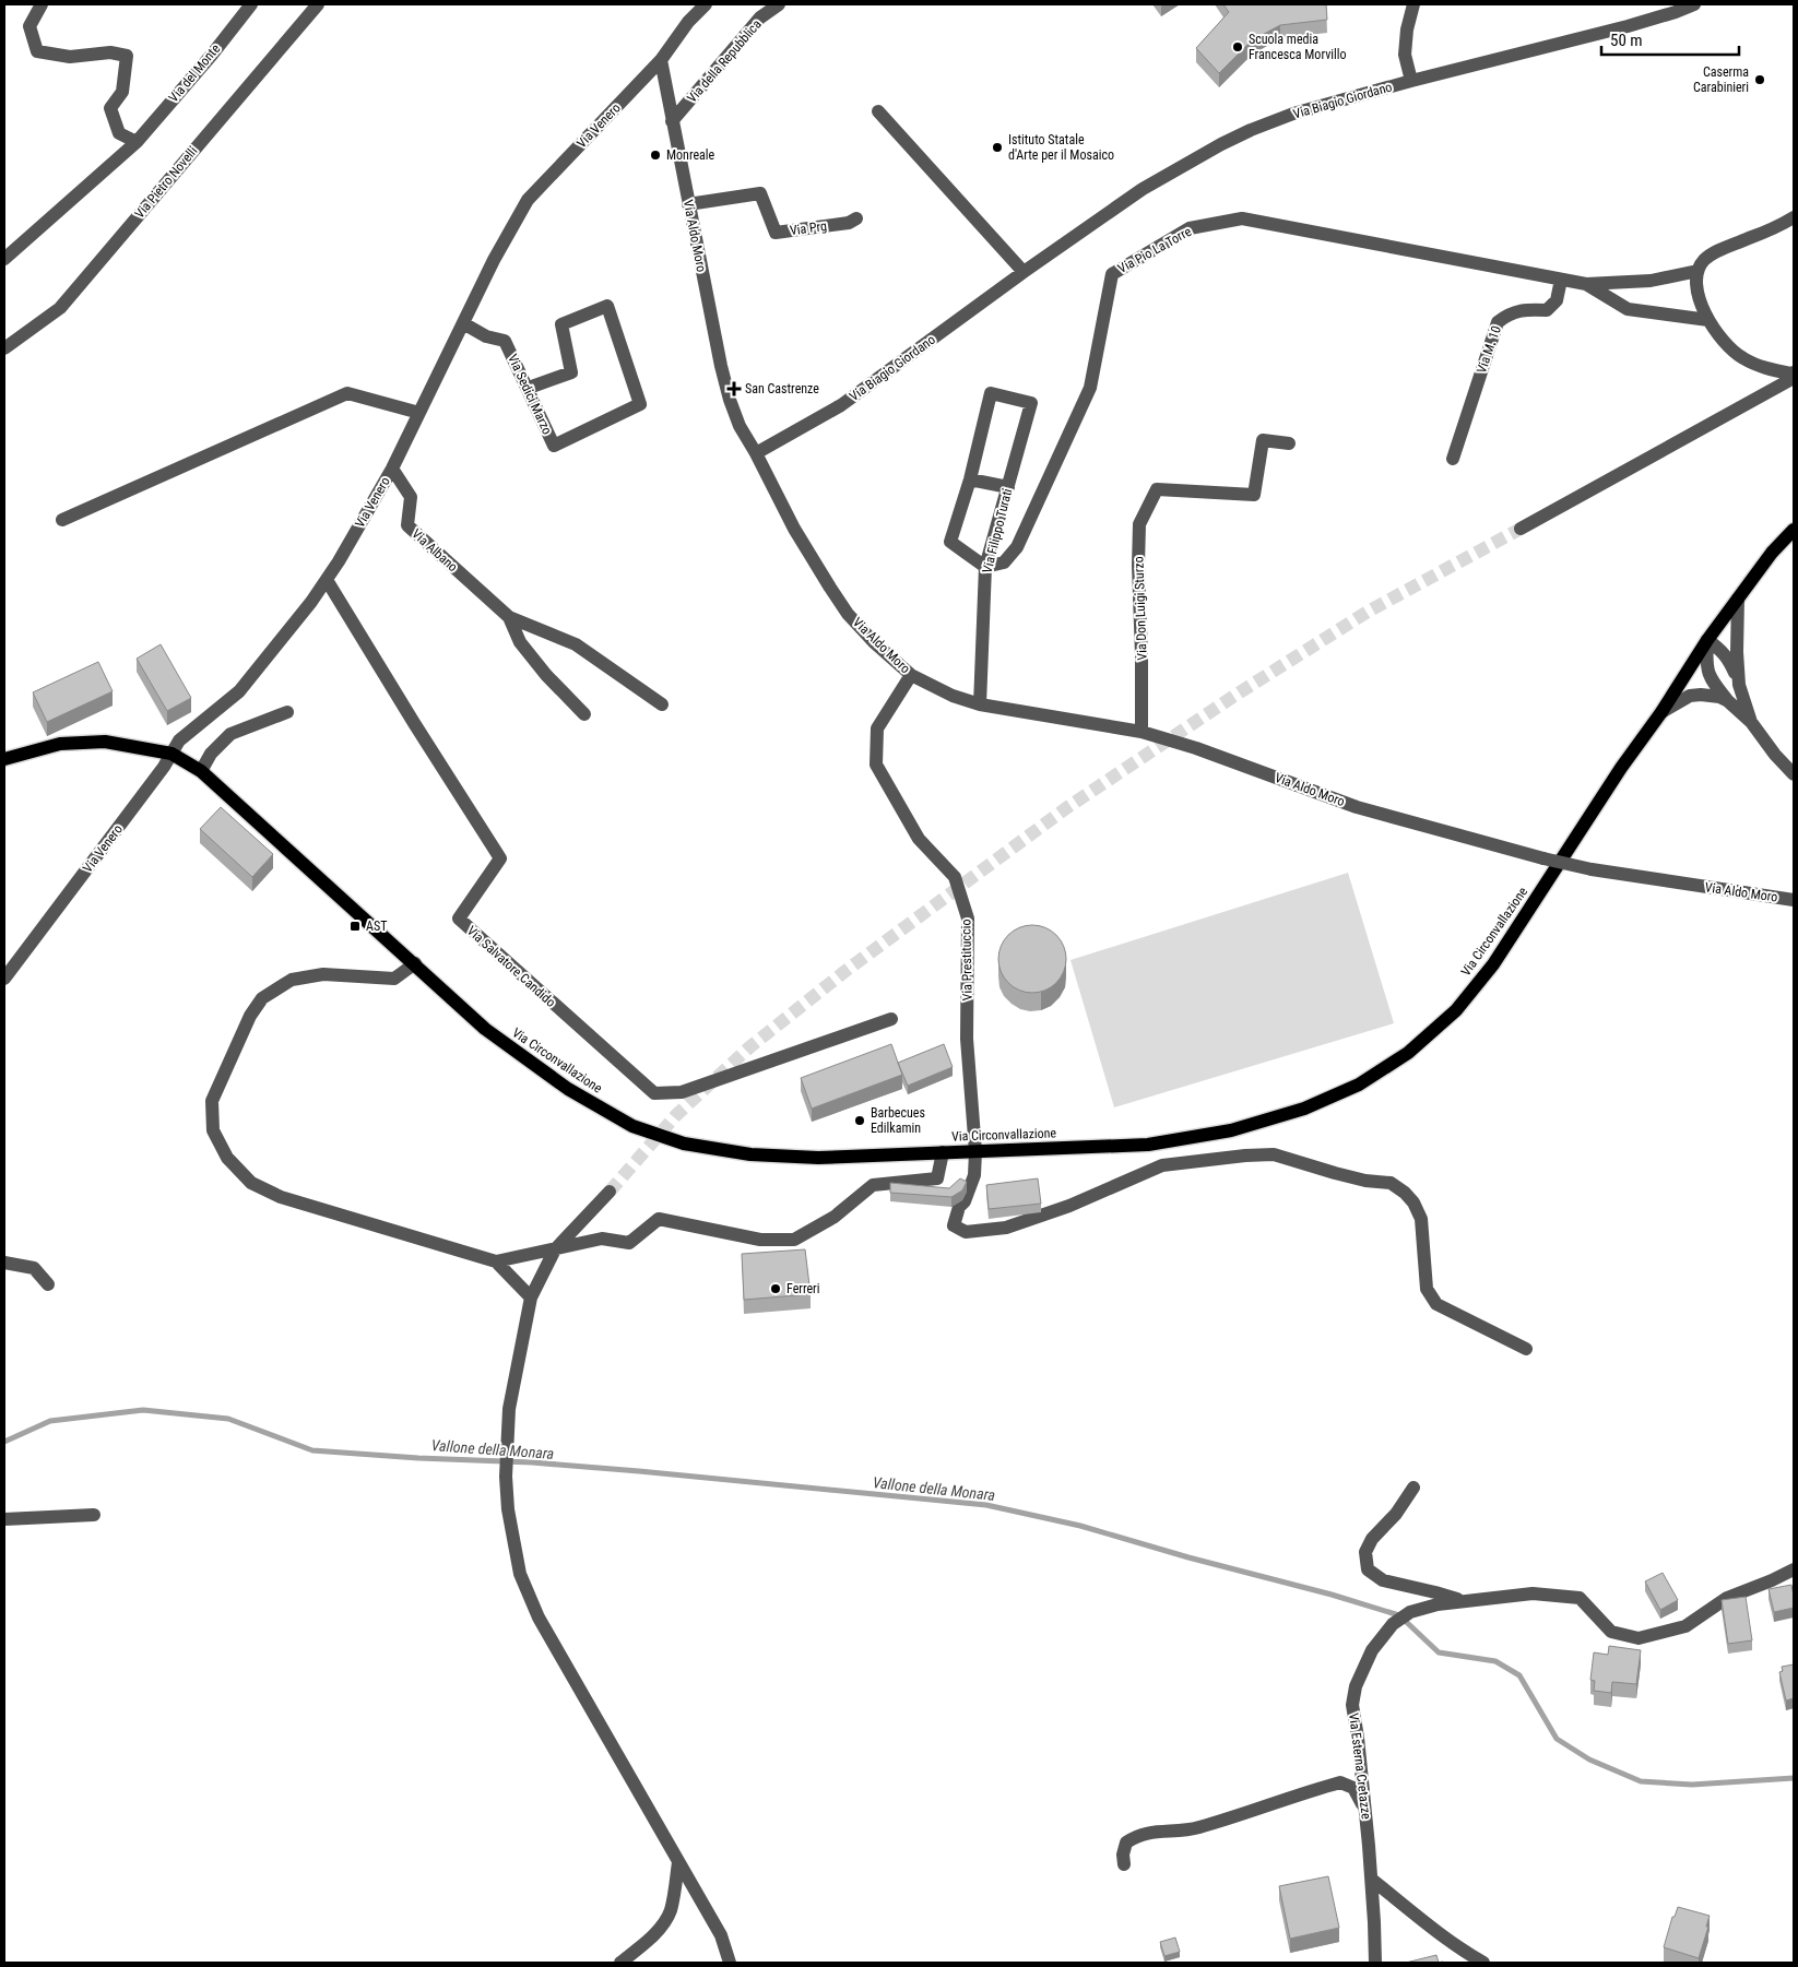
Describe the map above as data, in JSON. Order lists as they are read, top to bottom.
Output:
{
  "streets": {
    "main road": ["Via Circonvallazione"],
    "street": [
      "Via della Repubblica",
      "Via del Monte",
      "Via Biagio Giordano",
      "Via Venero",
      "Via Pietro Novelli",
      "Via Prg",
      "Via Aldo Moro",
      "Via Pio La Torre",
      "Via M. 10",
      "Via Sedici Marzo",
      "Via Filippo Turati",
      "Via Albano",
      "Via Don Luigi Sturzo",
      "Via Prestituccio",
      "Via Salvatore Candido",
      "Via Esterna Cretazze"
    ]
  },
  "crossings": [
    ["Via della Repubblica", "Via Aldo Moro"],
    ["Via Biagio Giordano", "Via Aldo Moro"],
    ["Via Venero", "Via Aldo Moro"],
    ["Via Venero", "Via Sedici Marzo"],
    ["Via Venero", "Via Albano"],
    ["Via Venero", "Via Circonvallazione"],
    ["Via Venero", "Via Salvatore Candido"],
    ["Via Prg", "Via Aldo Moro"],
    ["Via Aldo Moro", "Via Filippo Turati"],
    ["Via Aldo Moro", "Via Don Luigi Sturzo"],
    ["Via Aldo Moro", "Via Prestituccio"],
    ["Via Pio La Torre", "Via M. 10"],
    ["Via Pio La Torre", "Via Filippo Turati"],
    ["Via Circonvallazione", "Via Prestituccio"]
  ],
  "water": ["Vallone della Monara"],
  "places": {
    "other": [
      "Scuola media Francesca Morvillo",
      "Caserma Carabinieri",
      "Istituto Statale d'Arte per il Mosaico",
      "Monreale",
      "Barbecues Edilkamin",
      "Ferreri"
    ],
    "health": ["San Castrenze"],
    "transit": ["AST"]
  },
  "scale_bar": "50 m"
}
